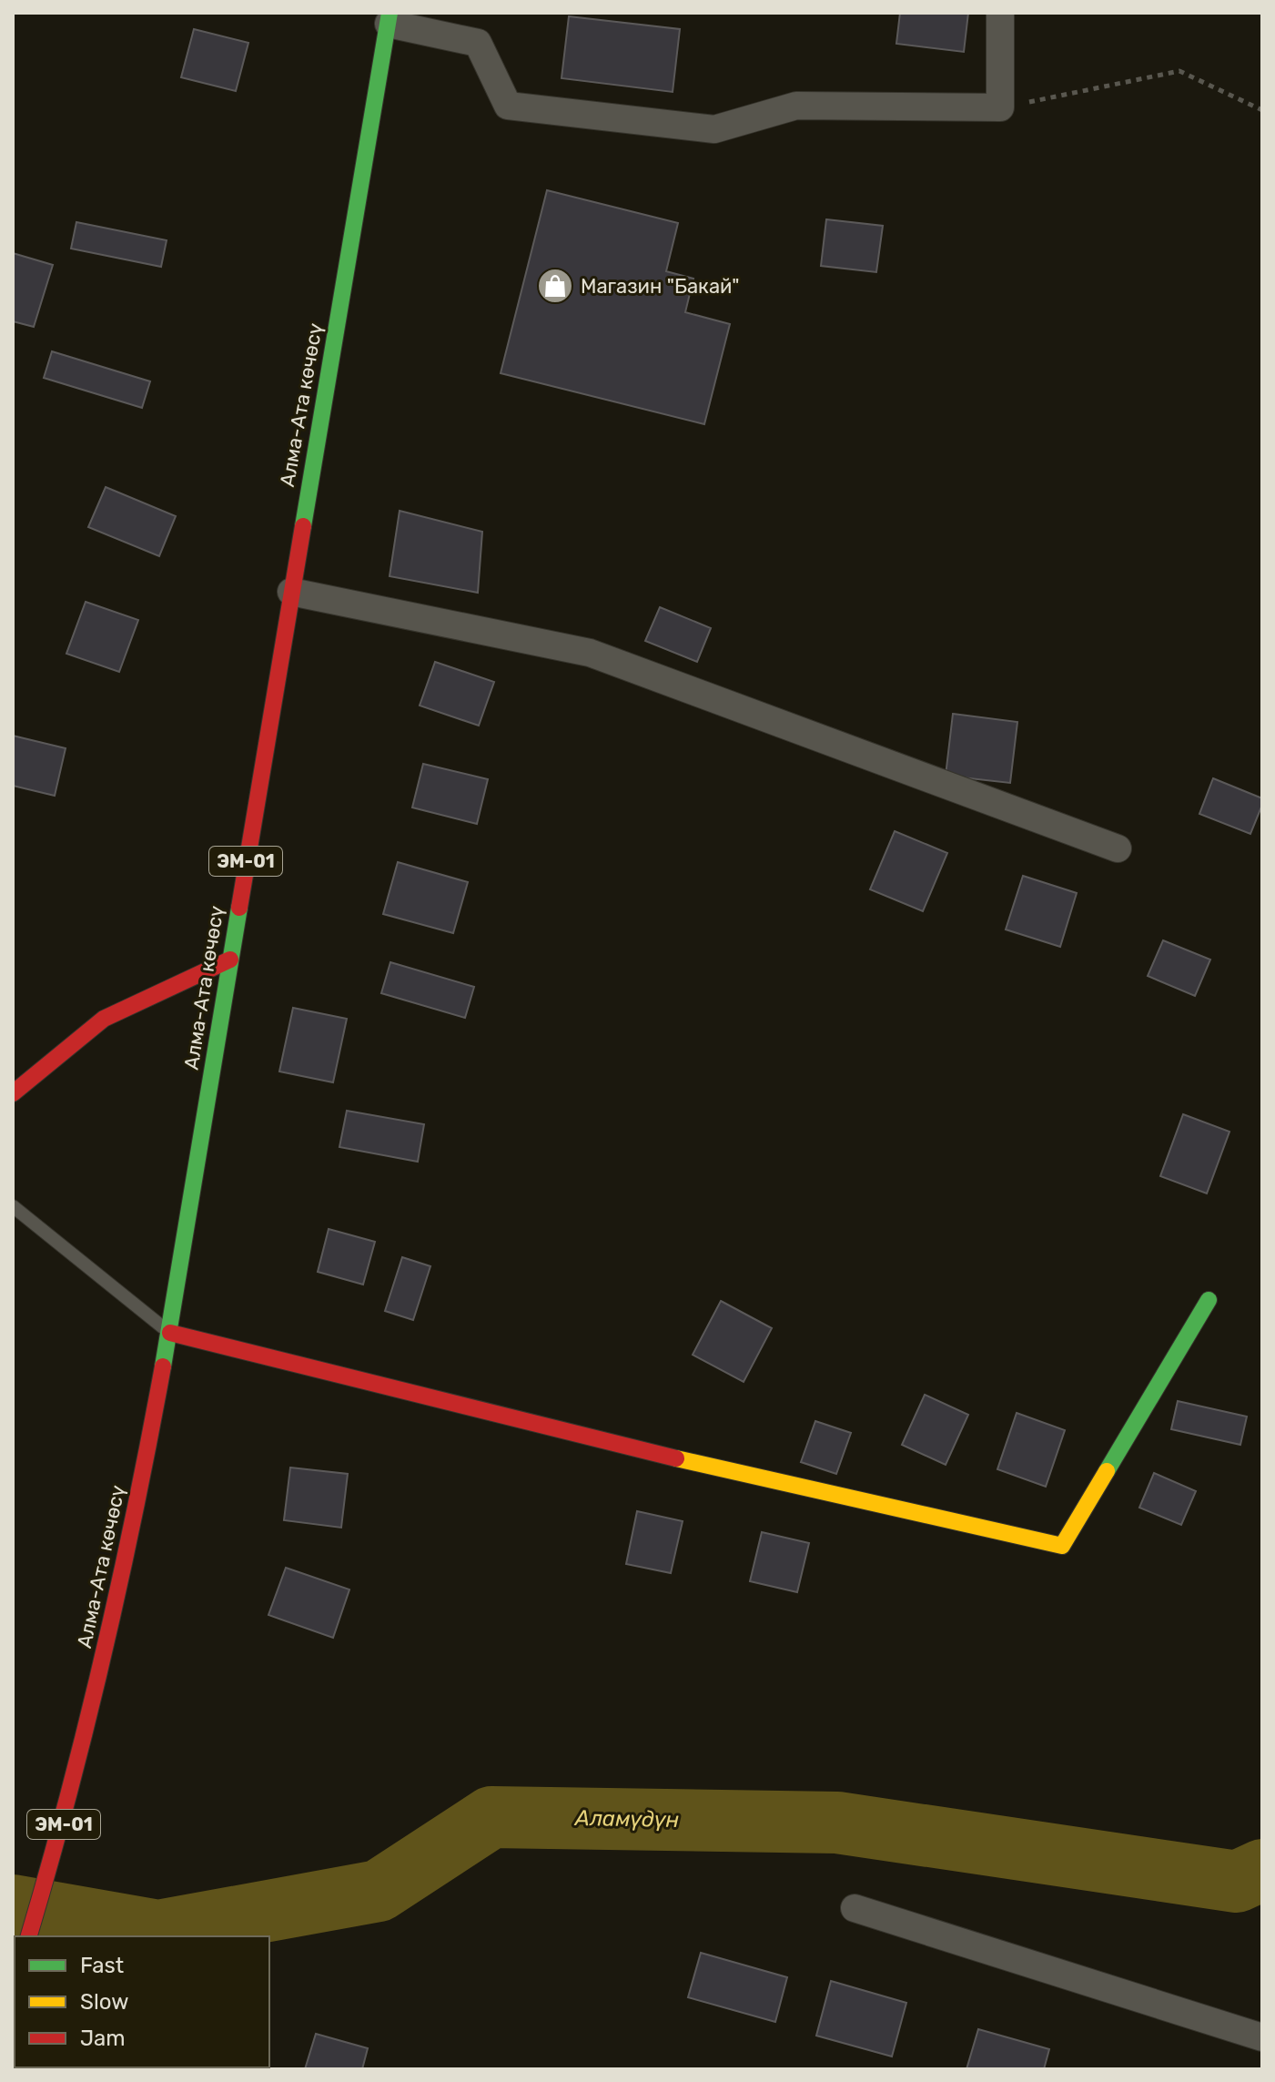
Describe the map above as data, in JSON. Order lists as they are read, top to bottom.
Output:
{
  "streets": {
    "main road": ["Алма-Ата көчөсү", "ЭМ-01"]
  },
  "water": ["Аламүдүн"],
  "places": {
    "shop": ["Магазин \"Бакай\""]
  },
  "legend": ["Fast", "Slow", "Jam"]
}
